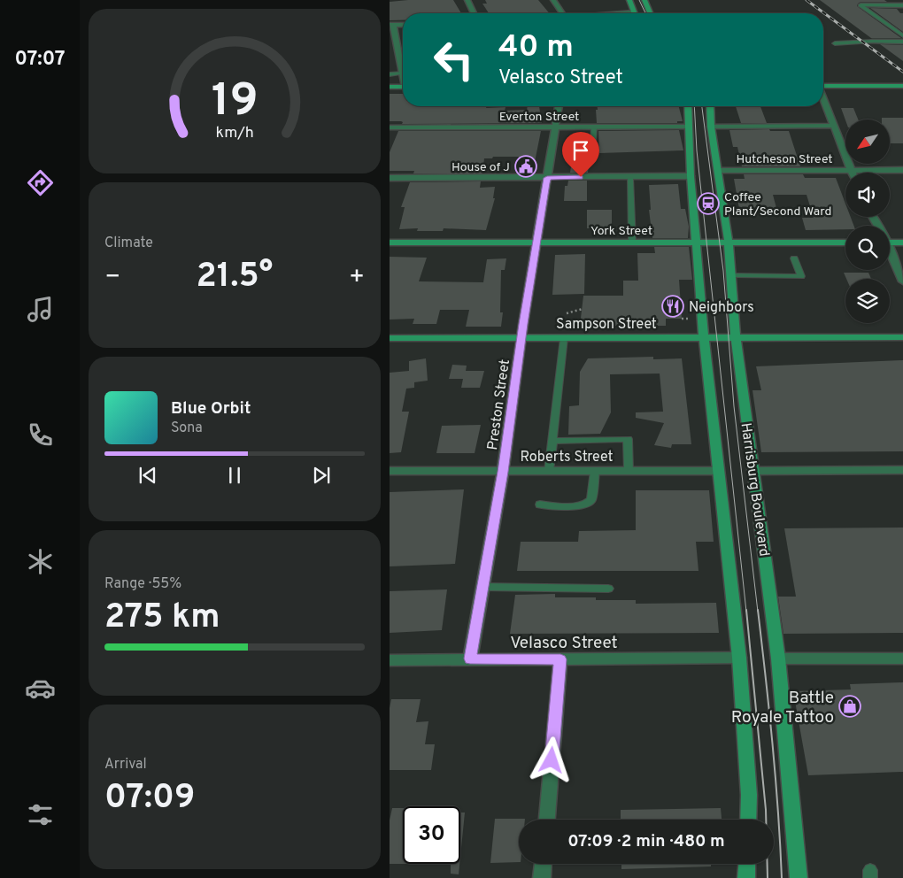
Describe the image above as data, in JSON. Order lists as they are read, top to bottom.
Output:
{
  "streets": {
    "main road": ["York Street", "Sampson Street", "Harrisburg Boulevard"],
    "street": [
      "Everton Street",
      "Hutcheson Street",
      "Preston Street",
      "Roberts Street",
      "Velasco Street"
    ]
  },
  "crossings": [
    ["Everton Street", "Preston Street"],
    ["Hutcheson Street", "Harrisburg Boulevard"],
    ["York Street", "Preston Street"],
    ["York Street", "Harrisburg Boulevard"],
    ["Sampson Street", "Preston Street"],
    ["Sampson Street", "Harrisburg Boulevard"],
    ["Preston Street", "Roberts Street"],
    ["Preston Street", "Velasco Street"]
  ],
  "places": {
    "public building": ["House of J"],
    "station": ["Coffee Plant/Second Ward"],
    "restaurant": ["Neighbors"],
    "shop": ["Battle Royale Tattoo"]
  },
  "north": "bottom left",
  "page": {
    "tabs": "07:07",
    "turn": ["40 m", "Velasco Street"],
    "tile": [
      "Climate",
      ["Range · 55%", "275 km"],
      ["Arrival", "07:09"]
    ],
    "heat": ["−", "21.5°", "+"],
    "song": ["Blue Orbit", "Sona"],
    "limit": "30",
    "trip": "07:09 · 2 min · 480 m",
    "gauge": ["19", "km/h"]
  }
}
